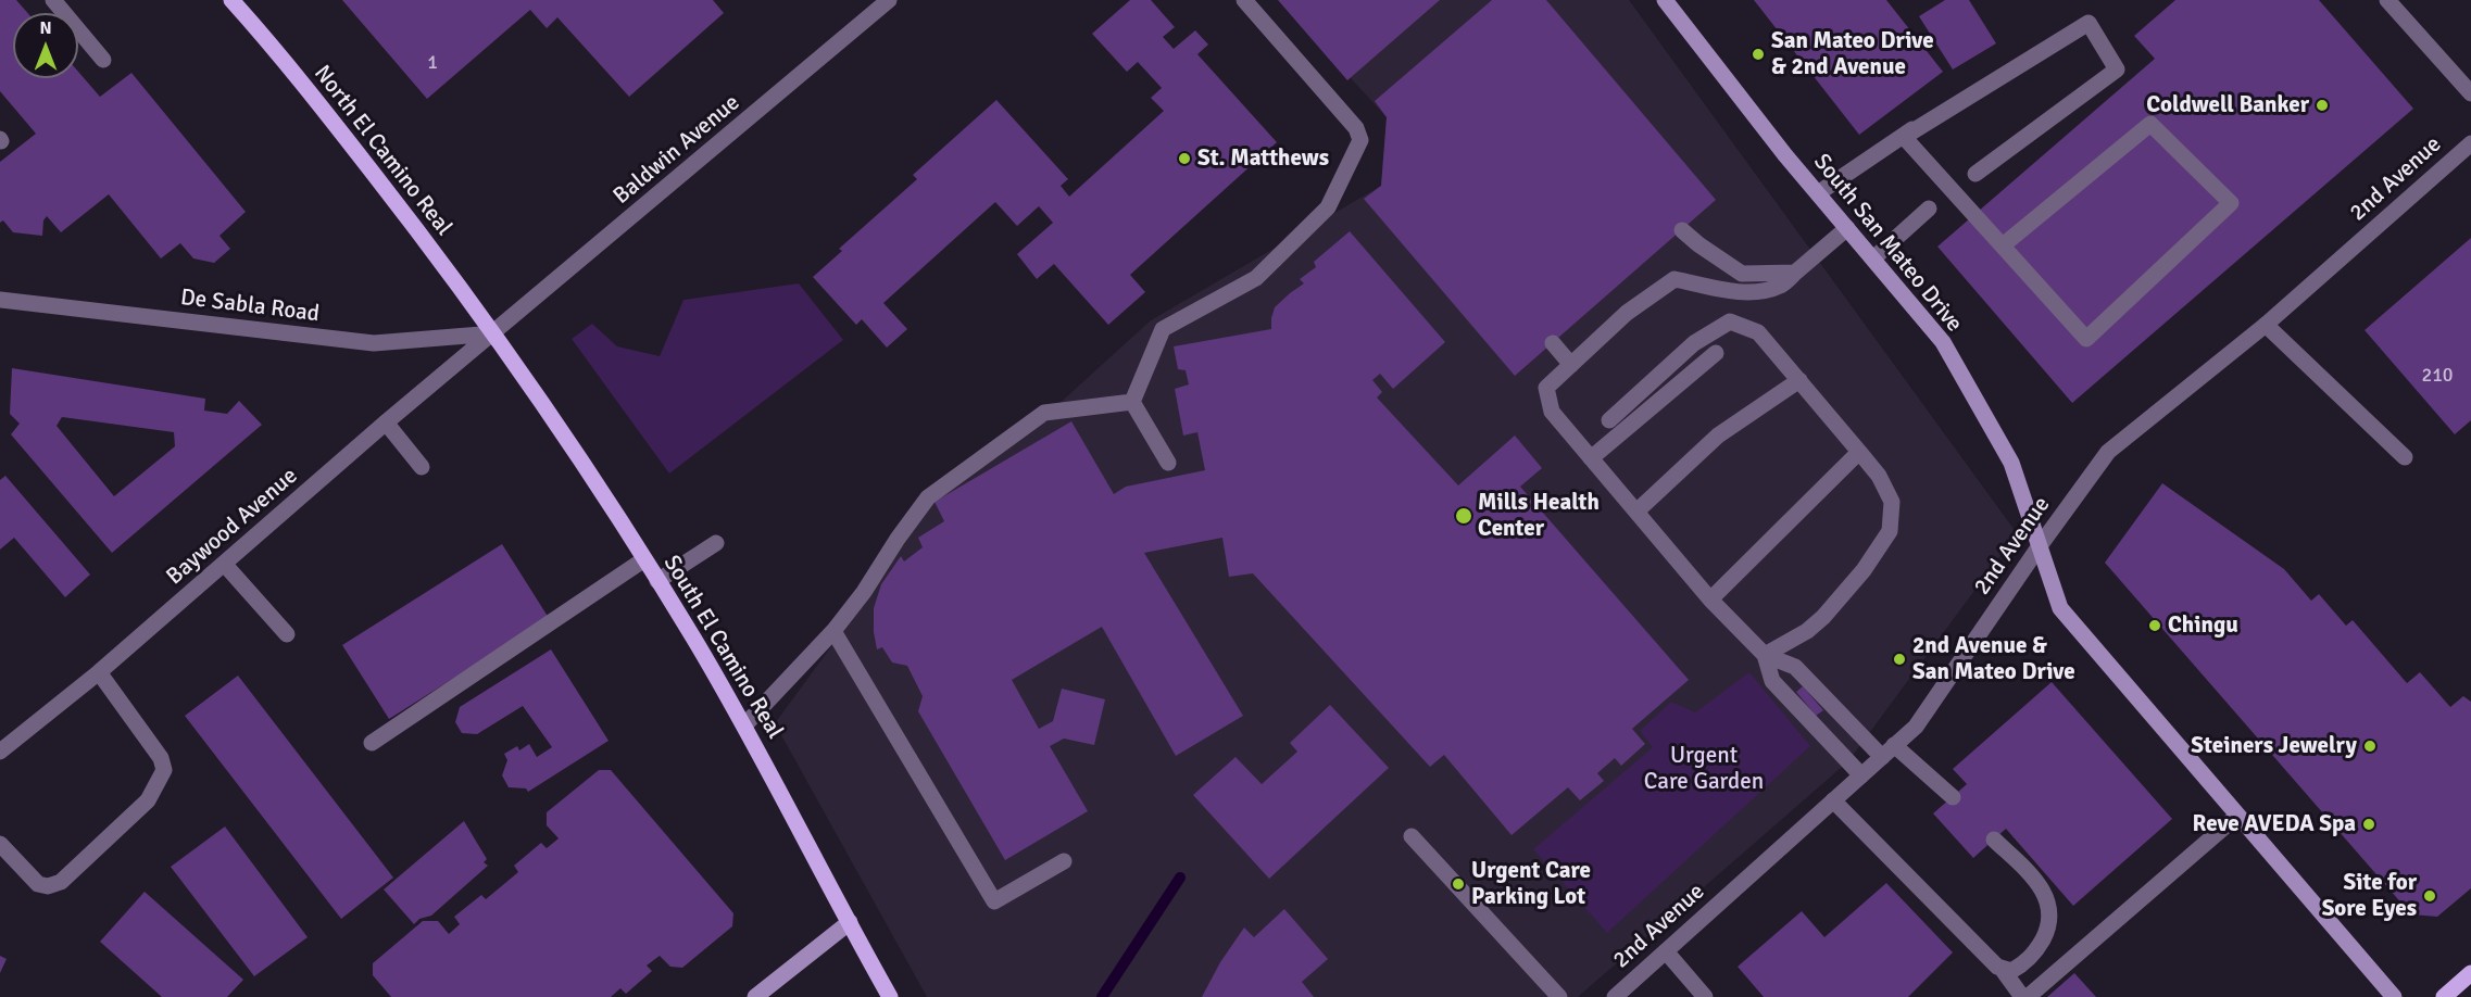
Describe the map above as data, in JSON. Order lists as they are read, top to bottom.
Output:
{
  "streets": {
    "main road": ["North El Camino Real", "South San Mateo Drive", "South El Camino Real"],
    "street": [
      "Baldwin Avenue",
      "2nd Avenue",
      "De Sabla Road",
      "Baywood Avenue"
    ]
  },
  "crossings": [
    ["Baldwin Avenue", "North El Camino Real"],
    ["Baldwin Avenue", "De Sabla Road"],
    ["Baldwin Avenue", "Baywood Avenue"],
    ["Baldwin Avenue", "South El Camino Real"],
    ["North El Camino Real", "De Sabla Road"],
    ["North El Camino Real", "Baywood Avenue"],
    ["North El Camino Real", "South El Camino Real"],
    ["2nd Avenue", "South San Mateo Drive"],
    ["De Sabla Road", "Baywood Avenue"],
    ["De Sabla Road", "South El Camino Real"],
    ["Baywood Avenue", "South El Camino Real"]
  ],
  "parks": ["Urgent Care Garden"],
  "places": [
    "San Mateo Drive & 2nd Avenue",
    "Coldwell Banker",
    "St. Matthews",
    "Mills Health Center",
    "Chingu",
    "2nd Avenue & San Mateo Drive",
    "Steiners Jewelry",
    "Reve AVEDA Spa",
    "Urgent Care Parking Lot",
    "Site for Sore Eyes"
  ],
  "house_numbers": ["1", "210"],
  "north": "top"
}
